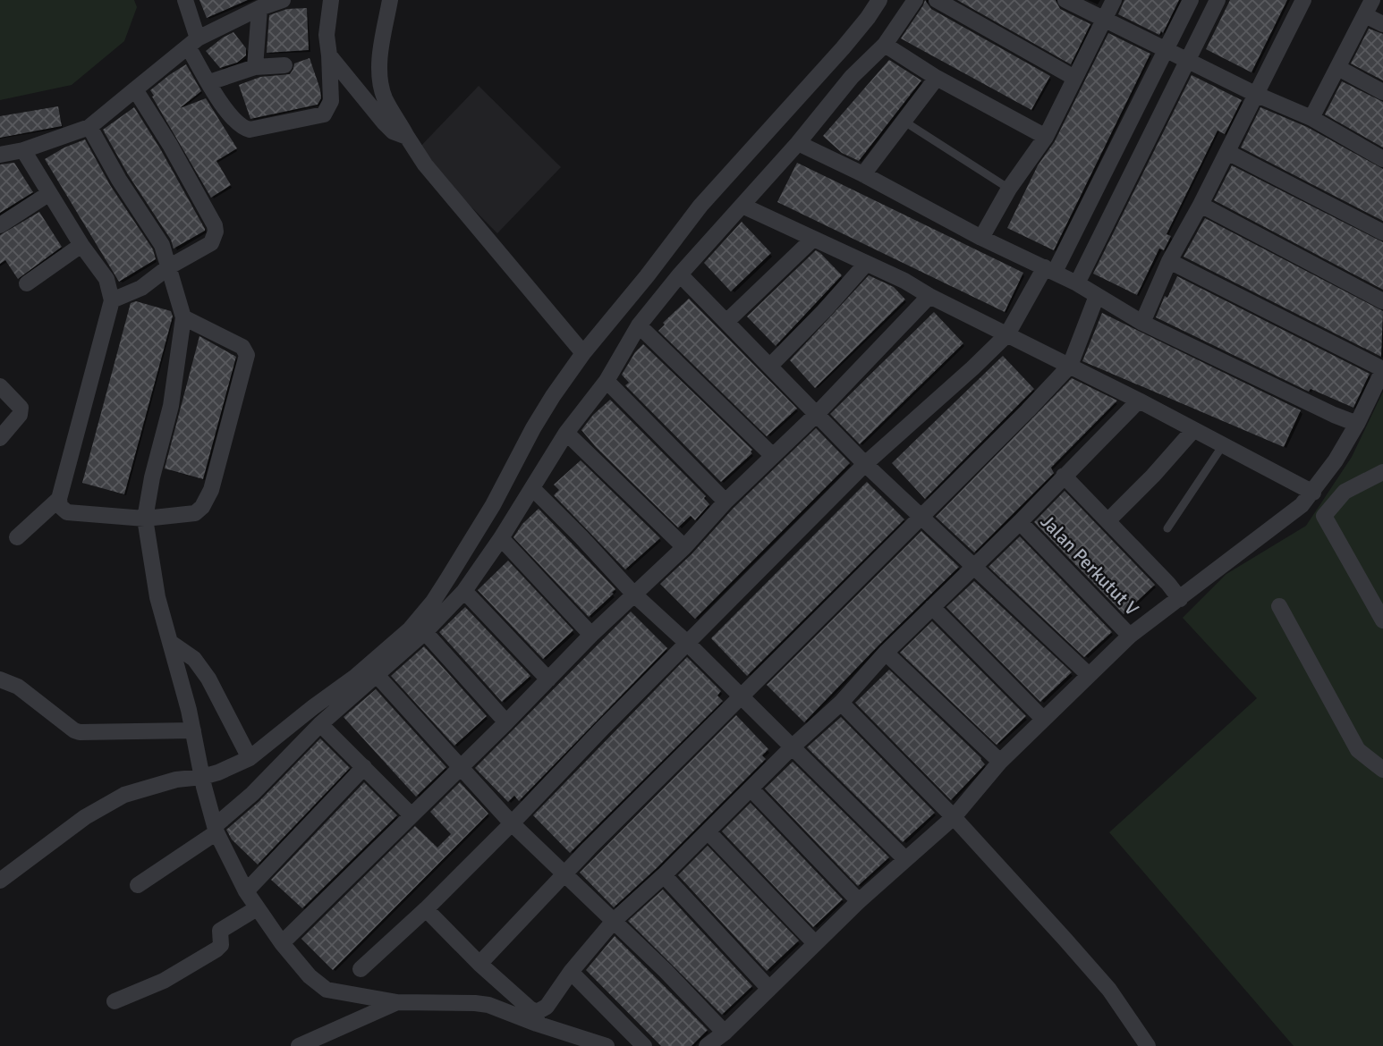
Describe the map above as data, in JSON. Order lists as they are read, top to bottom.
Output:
{
  "streets": {
    "street": ["Jalan Perkutut V"]
  }
}
